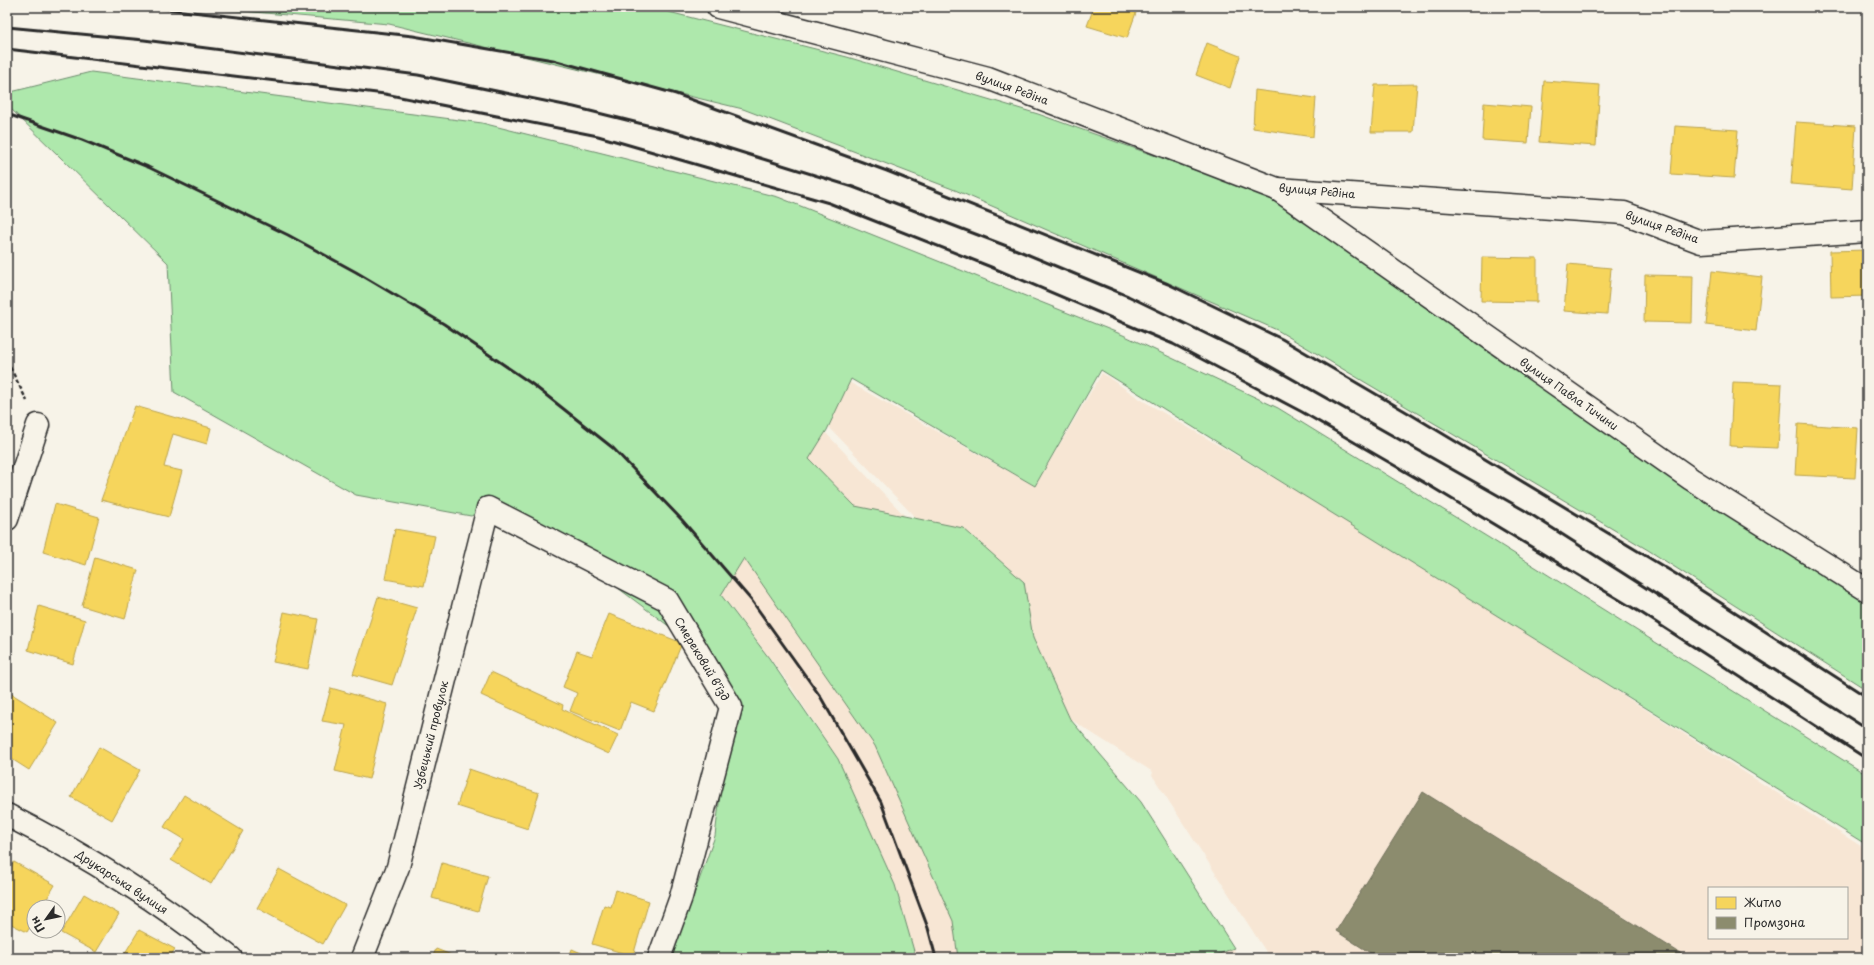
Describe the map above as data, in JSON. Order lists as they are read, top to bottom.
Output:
{
  "streets": {
    "street": [
      "вулиця Рєдіна",
      "вулиця Павла Тичини",
      "Смерековий в'їзд",
      "Узбецький провулок",
      "Друкарська вулиця"
    ]
  },
  "crossings": [
    ["вулиця Рєдіна", "вулиця Павла Тичини"],
    ["Смерековий в'їзд", "Узбецький провулок"]
  ],
  "legend": ["Житло", "Промзона"],
  "north": "bottom left"
}
